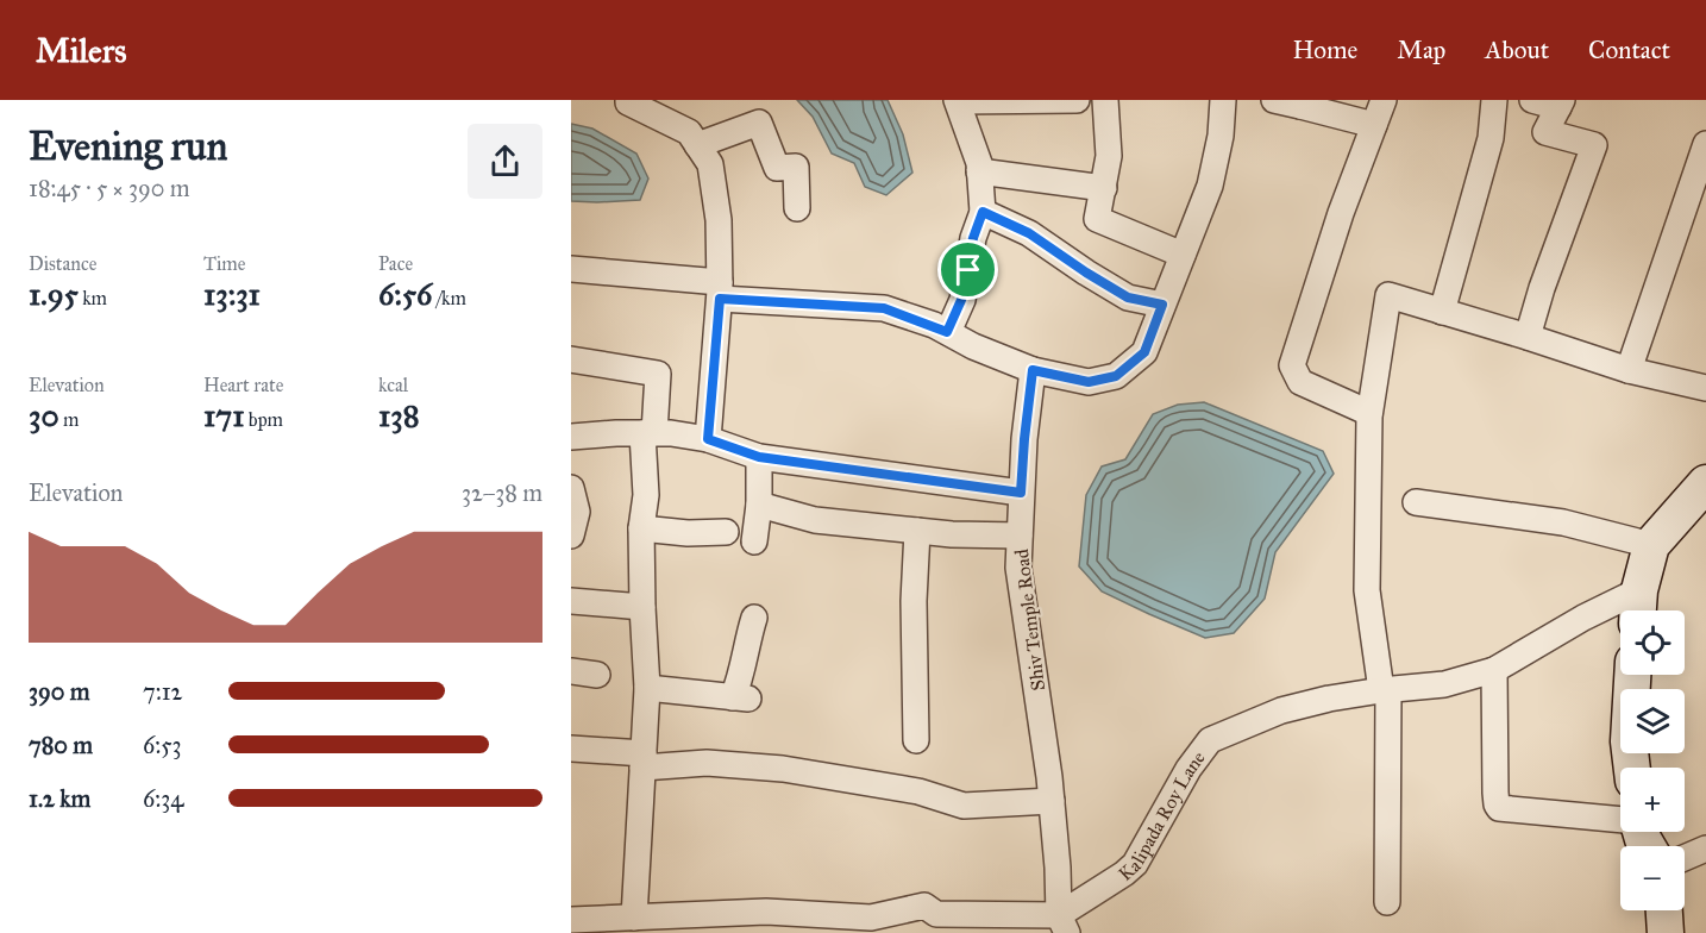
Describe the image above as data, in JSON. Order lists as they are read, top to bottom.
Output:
{
  "streets": {
    "street": ["Shiv Temple Road", "Kalipada Roy Lane"]
  },
  "crossings": [
    ["Shiv Temple Road", "Kalipada Roy Lane"]
  ],
  "page": {
    "header": "Milers",
    "nav": [
      "Home",
      "Map",
      "About",
      "Contact"
    ],
    "heading": ["Evening run", "18:45 · 5 × 390 m"],
    "stats": [
      ["Distance", "1.95 km"],
      ["Time", "13:31"],
      ["Pace", "6:56 /km"],
      ["Elevation", "30 m"],
      ["Heart rate", "171 bpm"],
      ["kcal", "138"]
    ],
    "chart": ["Elevation", "32–38 m"],
    "map_buttons": ["+", "−"],
    "list": [
      {
        "name": "390 m",
        "note": "7:12"
      },
      {
        "name": "780 m",
        "note": "6:53"
      },
      {
        "name": "1.2 km",
        "note": "6:34"
      }
    ]
  }
}
